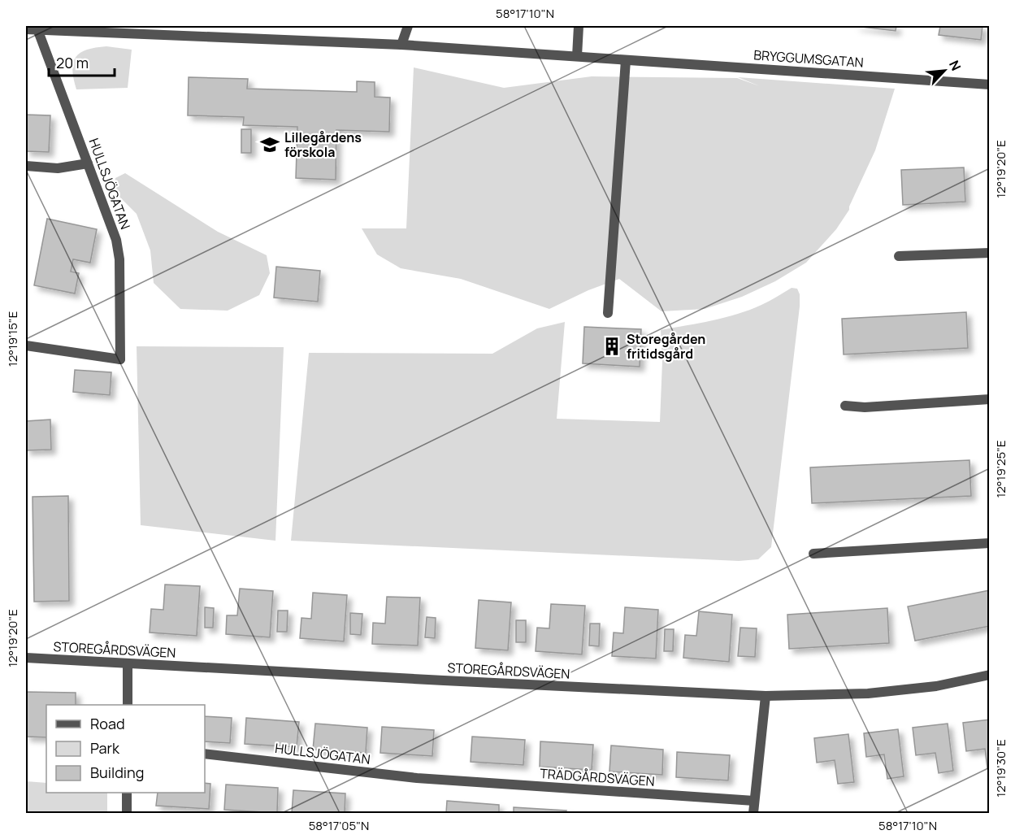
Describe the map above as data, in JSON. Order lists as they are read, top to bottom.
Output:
{
  "streets": {
    "street": [
      "BRYGGUMSGATAN",
      "HULLSJÖGATAN",
      "STOREGÅRDSVÄGEN",
      "TRÄDGÅRDSVÄGEN"
    ]
  },
  "crossings": [
    ["BRYGGUMSGATAN", "HULLSJÖGATAN"],
    ["HULLSJÖGATAN", "TRÄDGÅRDSVÄGEN"]
  ],
  "places": {
    "school or university": ["Lillegårdens förskola"],
    "building": ["Storegården fritidsgård"]
  },
  "legend": ["Road", "Park", "Building"],
  "scale_bar": "20 m",
  "north": "top right",
  "coordinates": [
    "58°17'10\"N",
    "12°19'20\"E",
    "12°19'15\"E",
    "12°19'25\"E",
    "12°19'30\"E",
    "58°17'05\"N"
  ]
}
